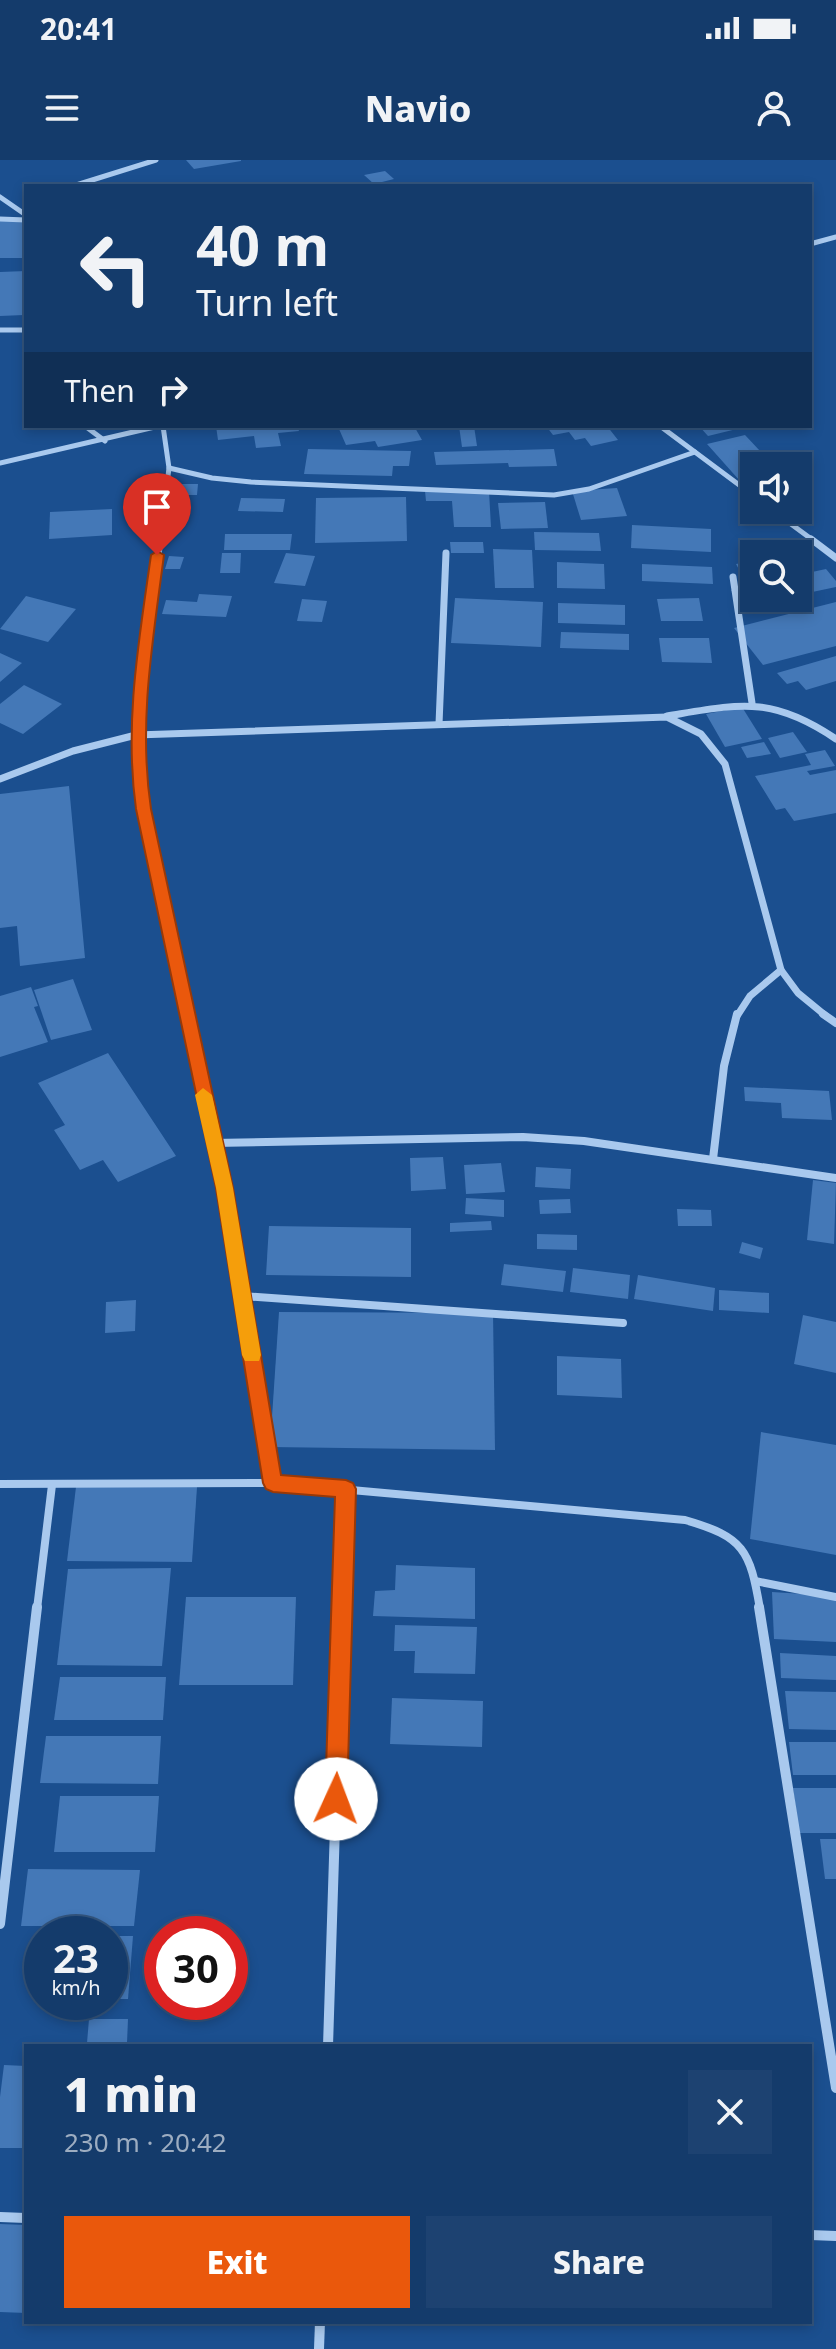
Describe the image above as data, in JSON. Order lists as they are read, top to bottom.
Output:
{
  "page": {
    "status": "20:41",
    "header": "Navio",
    "turn": ["40 m", "Turn left"],
    "then": "Then",
    "speed": "23 km/h",
    "limit": "30",
    "heading": ["1 min", "230 m · 20:42"],
    "buttons": ["Exit", "Share"]
  }
}
